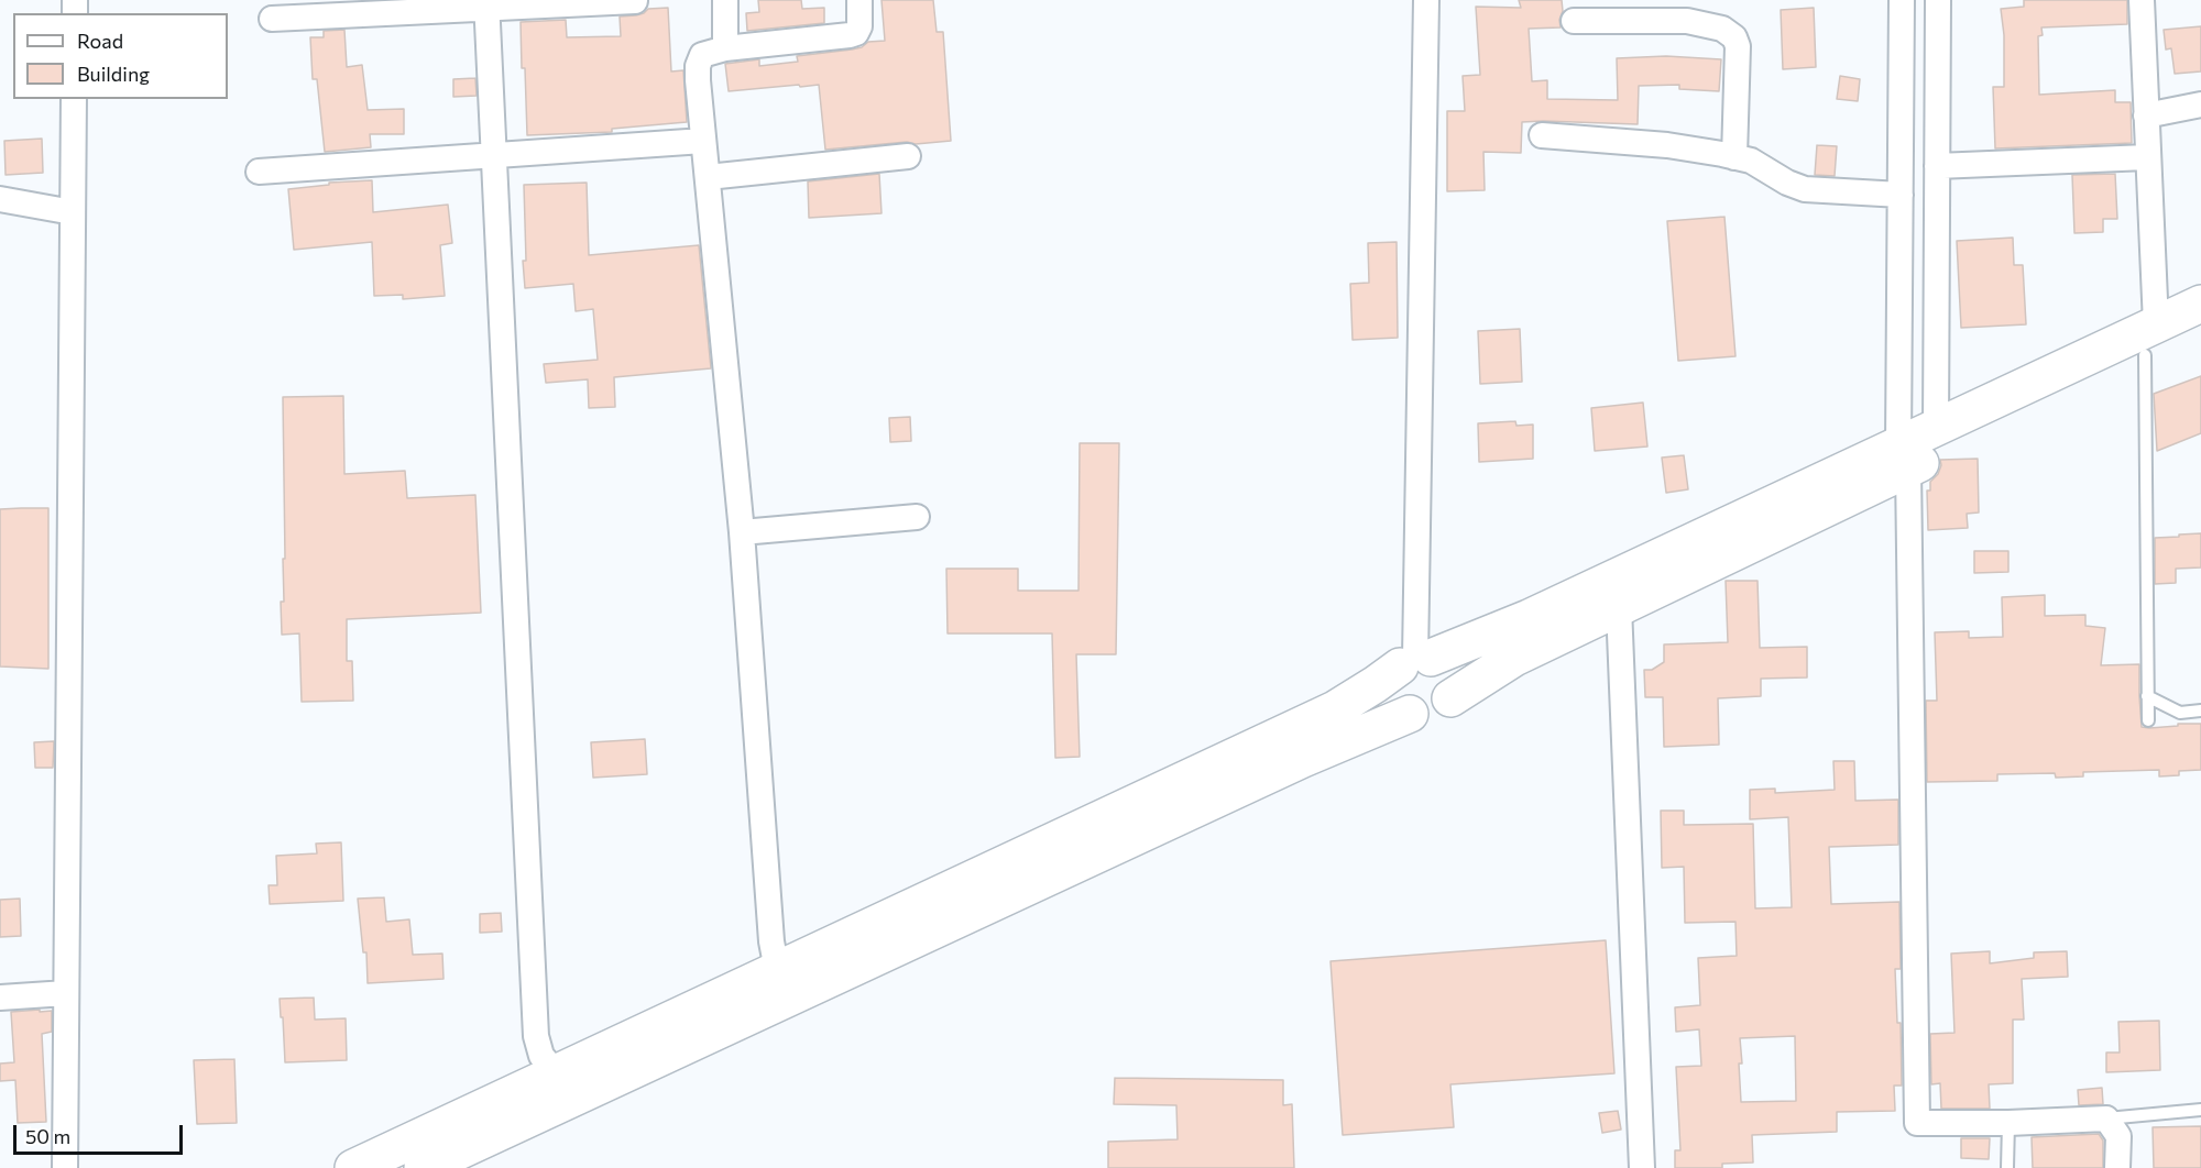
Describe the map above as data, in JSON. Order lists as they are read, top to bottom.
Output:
{
  "legend": ["Road", "Building"],
  "scale_bar": "50 m"
}
